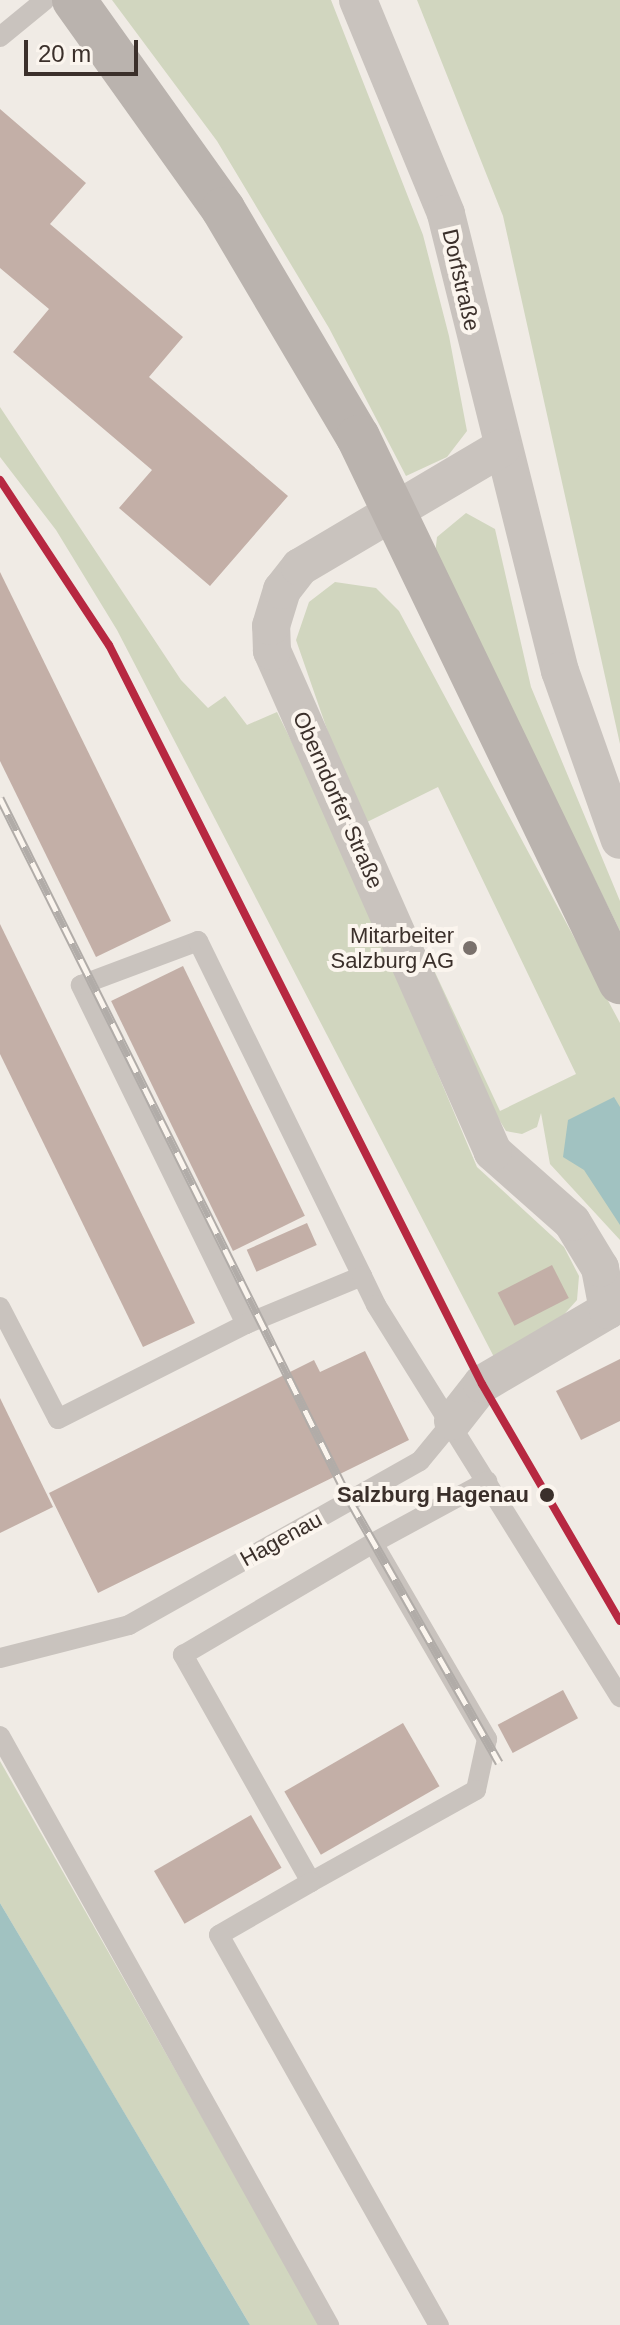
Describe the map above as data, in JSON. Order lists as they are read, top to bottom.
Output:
{
  "streets": {
    "street": ["Dorfstraße", "Oberndorfer Straße", "Hagenau"]
  },
  "crossings": [
    ["Oberndorfer Straße", "Hagenau"]
  ],
  "places": ["Mitarbeiter Salzburg AG", "Salzburg Hagenau"],
  "scale_bar": "20 m"
}
